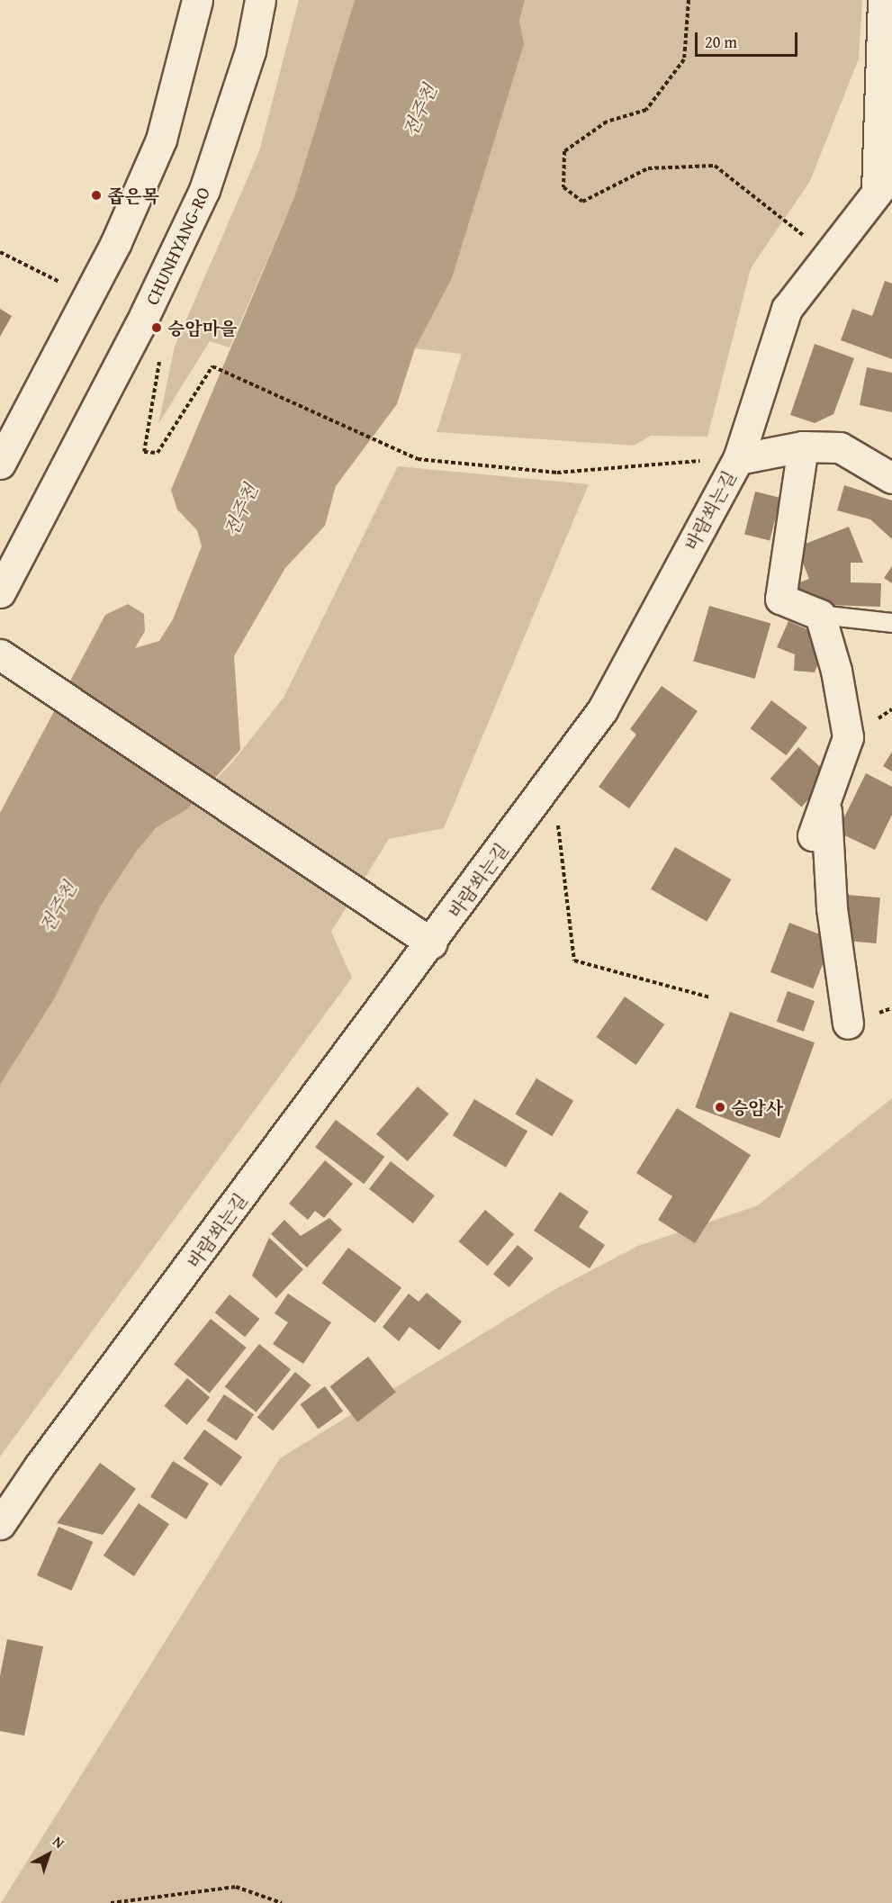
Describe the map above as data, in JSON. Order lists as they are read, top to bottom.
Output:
{
  "streets": {
    "street": ["CHUNHYANG-RO", "바람쐬는길"]
  },
  "water": ["전주천"],
  "places": ["좁은목", "승암마을", "승암사"],
  "scale_bar": "20 m",
  "north": "top right"
}
